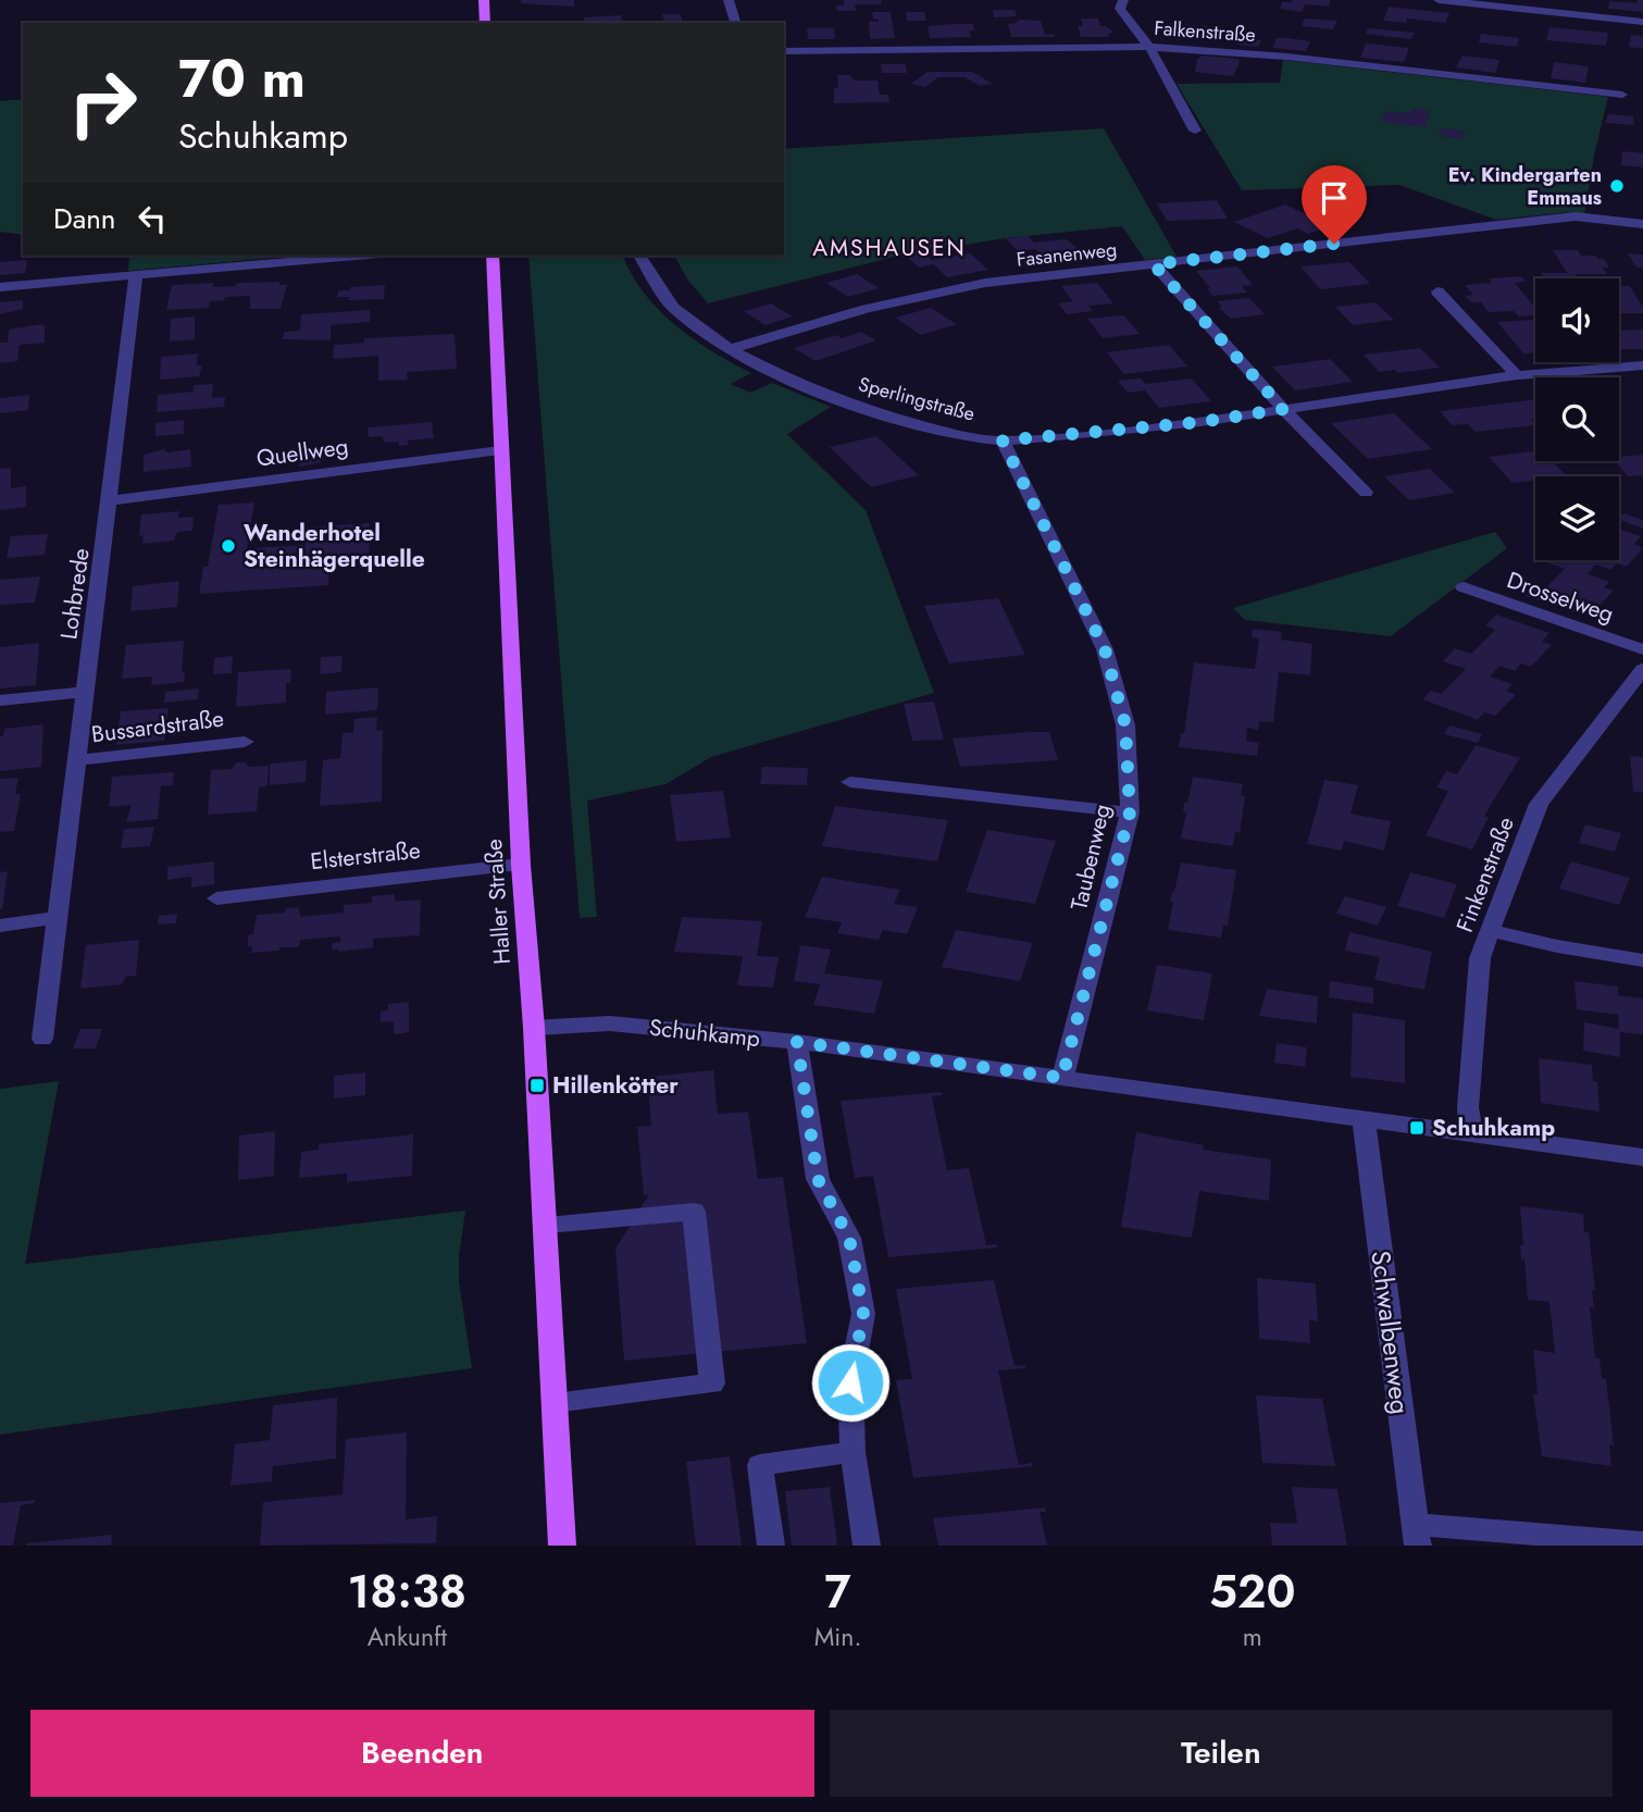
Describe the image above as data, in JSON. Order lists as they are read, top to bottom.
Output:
{
  "streets": {
    "main road": ["Haller Straße"],
    "street": [
      "Falkenstraße",
      "Fasanenweg",
      "Sperlingstraße",
      "Quellweg",
      "Lohbrede",
      "Drosselweg",
      "Bussardstraße",
      "Elsterstraße",
      "Taubenweg",
      "Finkenstraße",
      "Schuhkamp",
      "Schwalbenweg"
    ]
  },
  "crossings": [
    ["Fasanenweg", "Sperlingstraße"],
    ["Sperlingstraße", "Taubenweg"],
    ["Quellweg", "Lohbrede"],
    ["Quellweg", "Haller Straße"],
    ["Lohbrede", "Bussardstraße"],
    ["Elsterstraße", "Haller Straße"],
    ["Taubenweg", "Schuhkamp"],
    ["Finkenstraße", "Schuhkamp"],
    ["Haller Straße", "Schuhkamp"],
    ["Schuhkamp", "Schwalbenweg"]
  ],
  "districts": ["AMSHAUSEN"],
  "places": {
    "other": ["Ev. Kindergarten Emmaus", "Wanderhotel Steinhägerquelle"],
    "transit": ["Hillenkötter", "Schuhkamp"]
  },
  "page": {
    "turn": ["70 m", "Schuhkamp"],
    "then": "Dann",
    "eta": [
      "18:38",
      "Ankunft",
      "7",
      "Min.",
      "520",
      "m"
    ],
    "buttons": ["Beenden", "Teilen"]
  }
}
